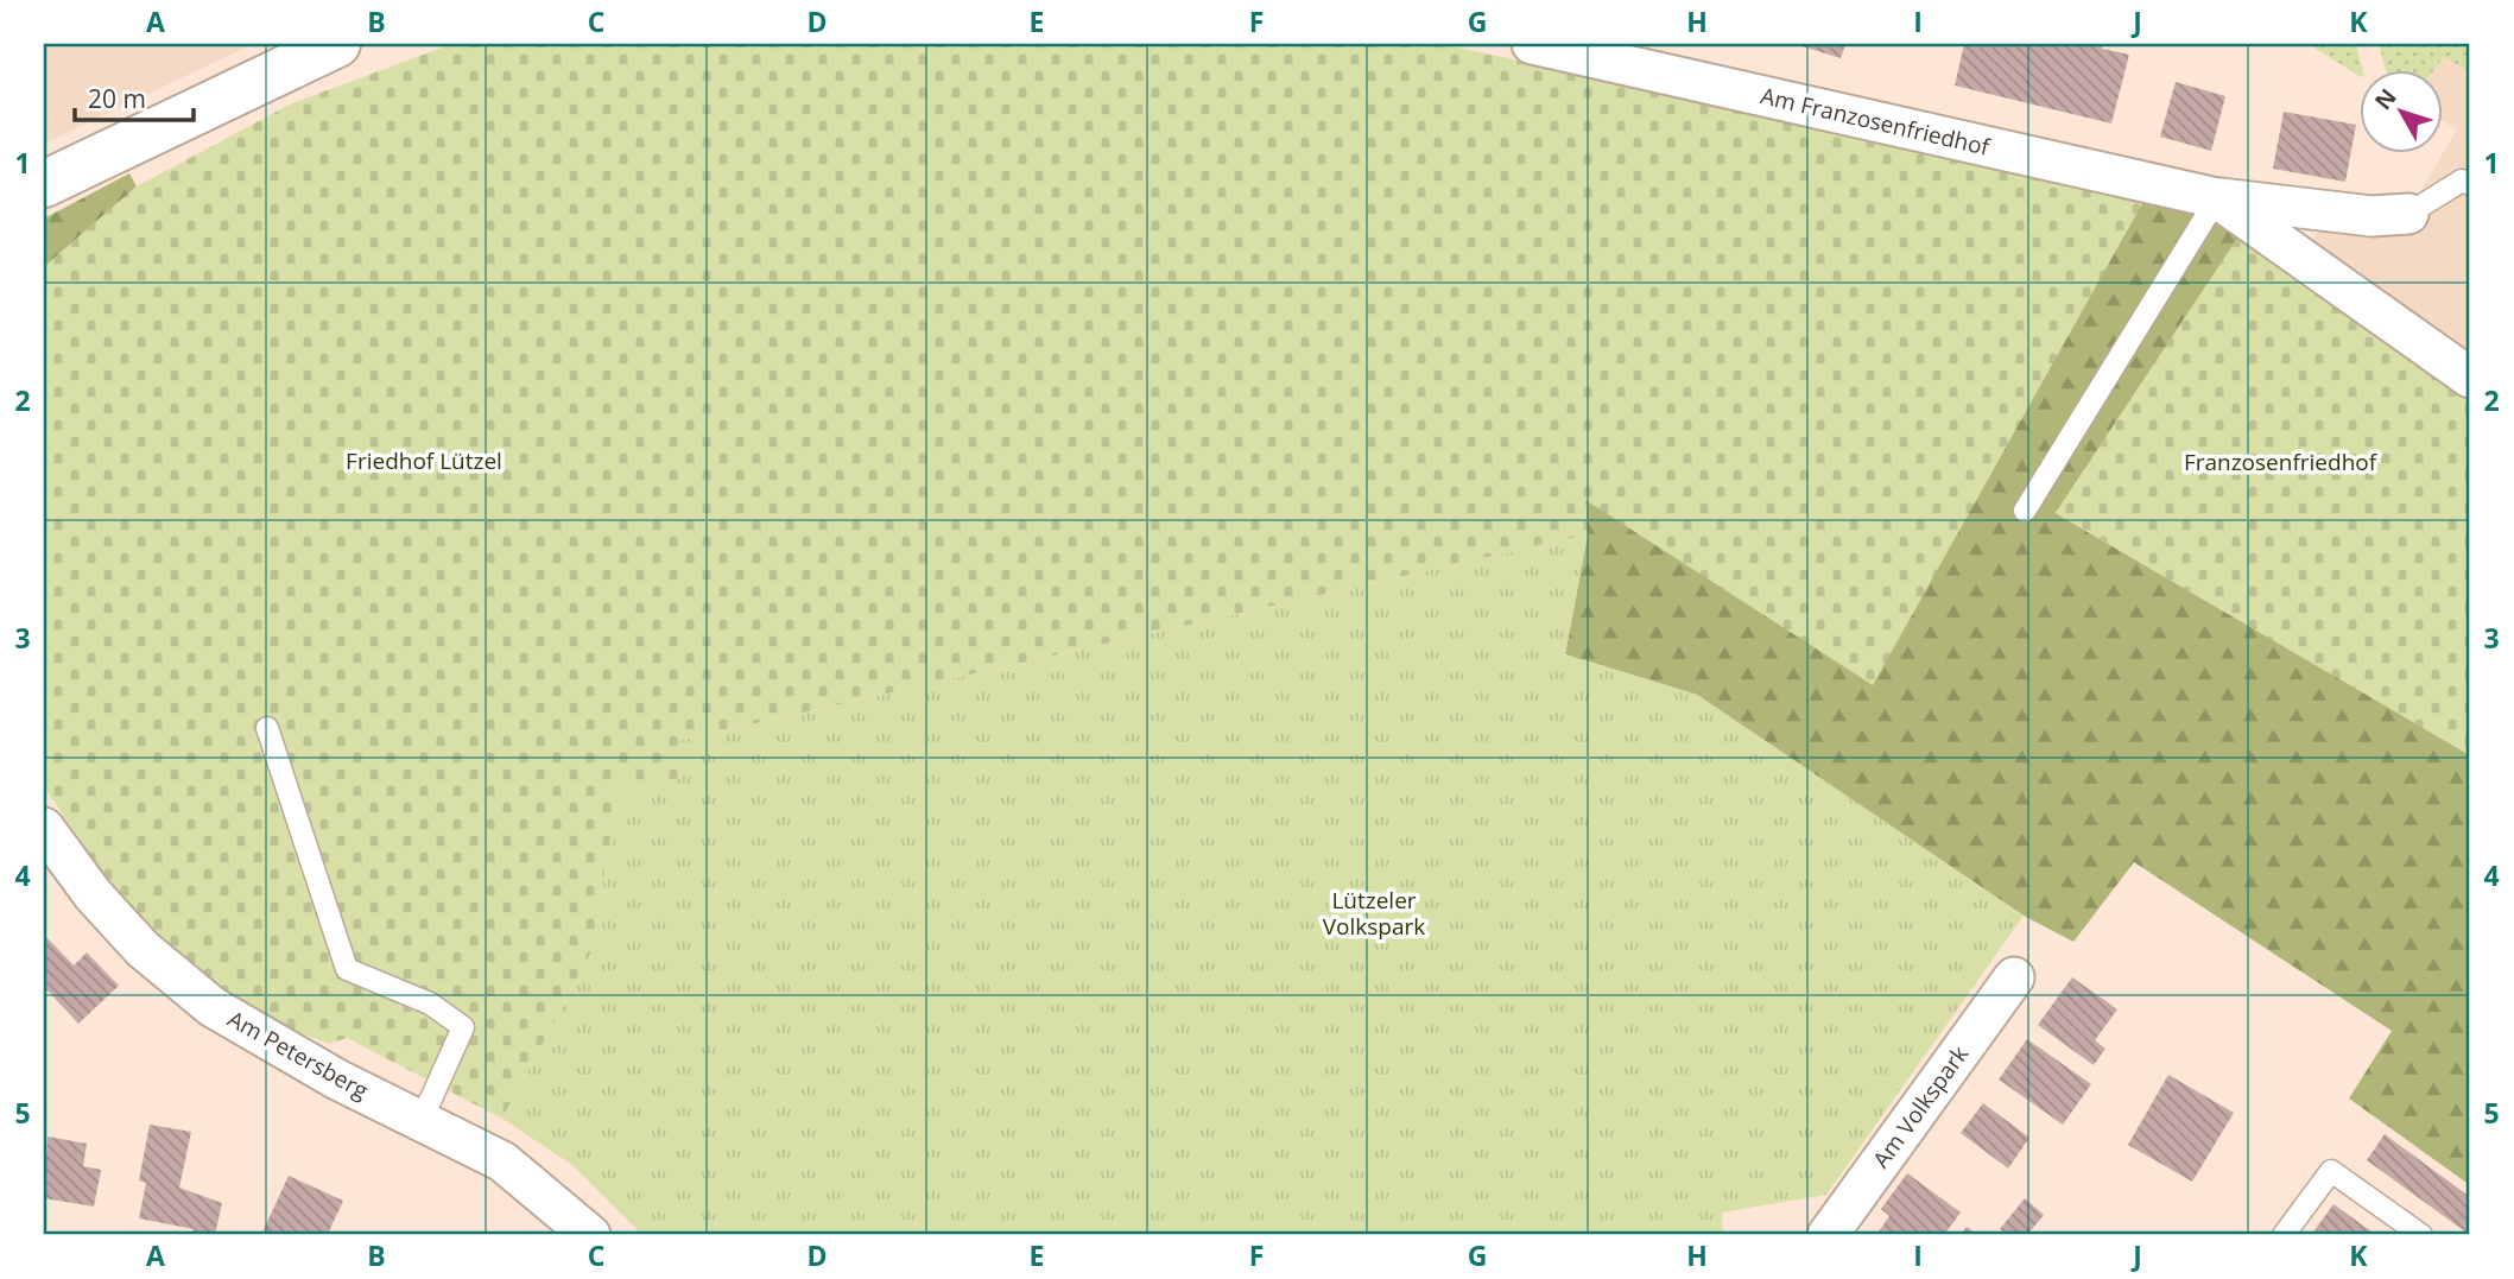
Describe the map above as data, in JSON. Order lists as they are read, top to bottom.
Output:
{
  "streets": {
    "street": ["Am Franzosenfriedhof", "Am Petersberg", "Am Volkspark"]
  },
  "parks": ["Friedhof Lützel", "Franzosenfriedhof", "Lützeler Volkspark"],
  "scale_bar": "20 m",
  "north": "top left",
  "grid": {
    "columns": [
      "A",
      "B",
      "C",
      "D",
      "E",
      "F",
      "G",
      "H",
      "I",
      "J",
      "K"
    ],
    "rows": [
      "1",
      "2",
      "3",
      "4",
      "5"
    ]
  }
}
